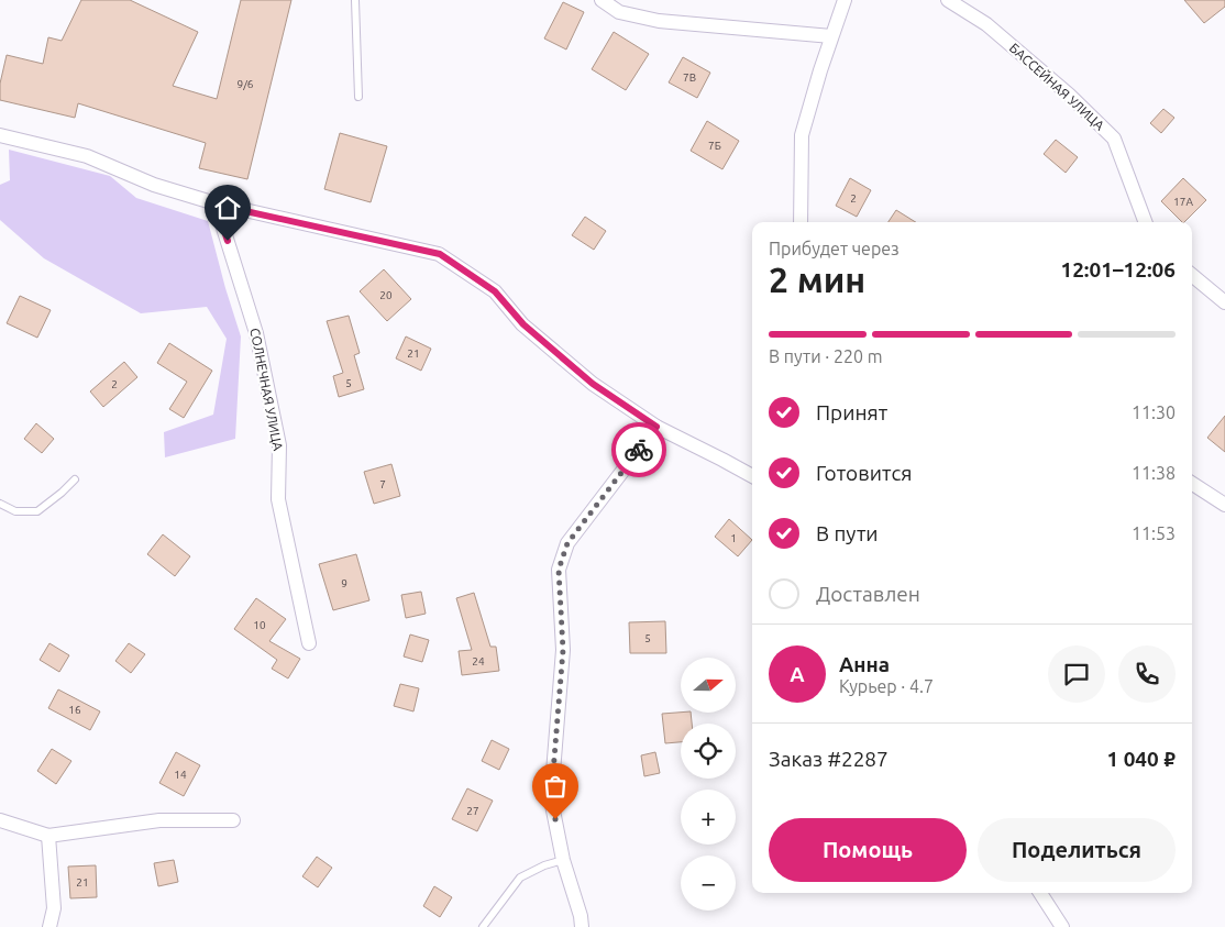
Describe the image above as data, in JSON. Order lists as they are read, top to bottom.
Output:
{
  "streets": {
    "street": ["БАССЕЙНАЯ УЛИЦА", "СОЛНЕЧНАЯ УЛИЦА"]
  },
  "house_numbers": [
    "7В",
    "9/6",
    "7Б",
    "2",
    "17А",
    "20",
    "21",
    "5",
    "2",
    "7",
    "1",
    "9",
    "10",
    "5",
    "24",
    "16",
    "14",
    "27",
    "21"
  ],
  "north": "right",
  "page": {
    "heading": ["2 мин", "Прибудет через", "12:01–12:06"],
    "panel": [
      "Анна",
      "Курьер · 4.7",
      "Заказ #2287",
      "1 040 ₽"
    ],
    "bar": "В пути · 220 m",
    "list": [
      ["Принят", "11:30"],
      ["Готовится", "11:38"],
      ["В пути", "11:53"],
      "Доставлен"
    ],
    "round": "А",
    "map_buttons": ["+", "−"],
    "buttons": ["Помощь", "Поделиться"]
  }
}
